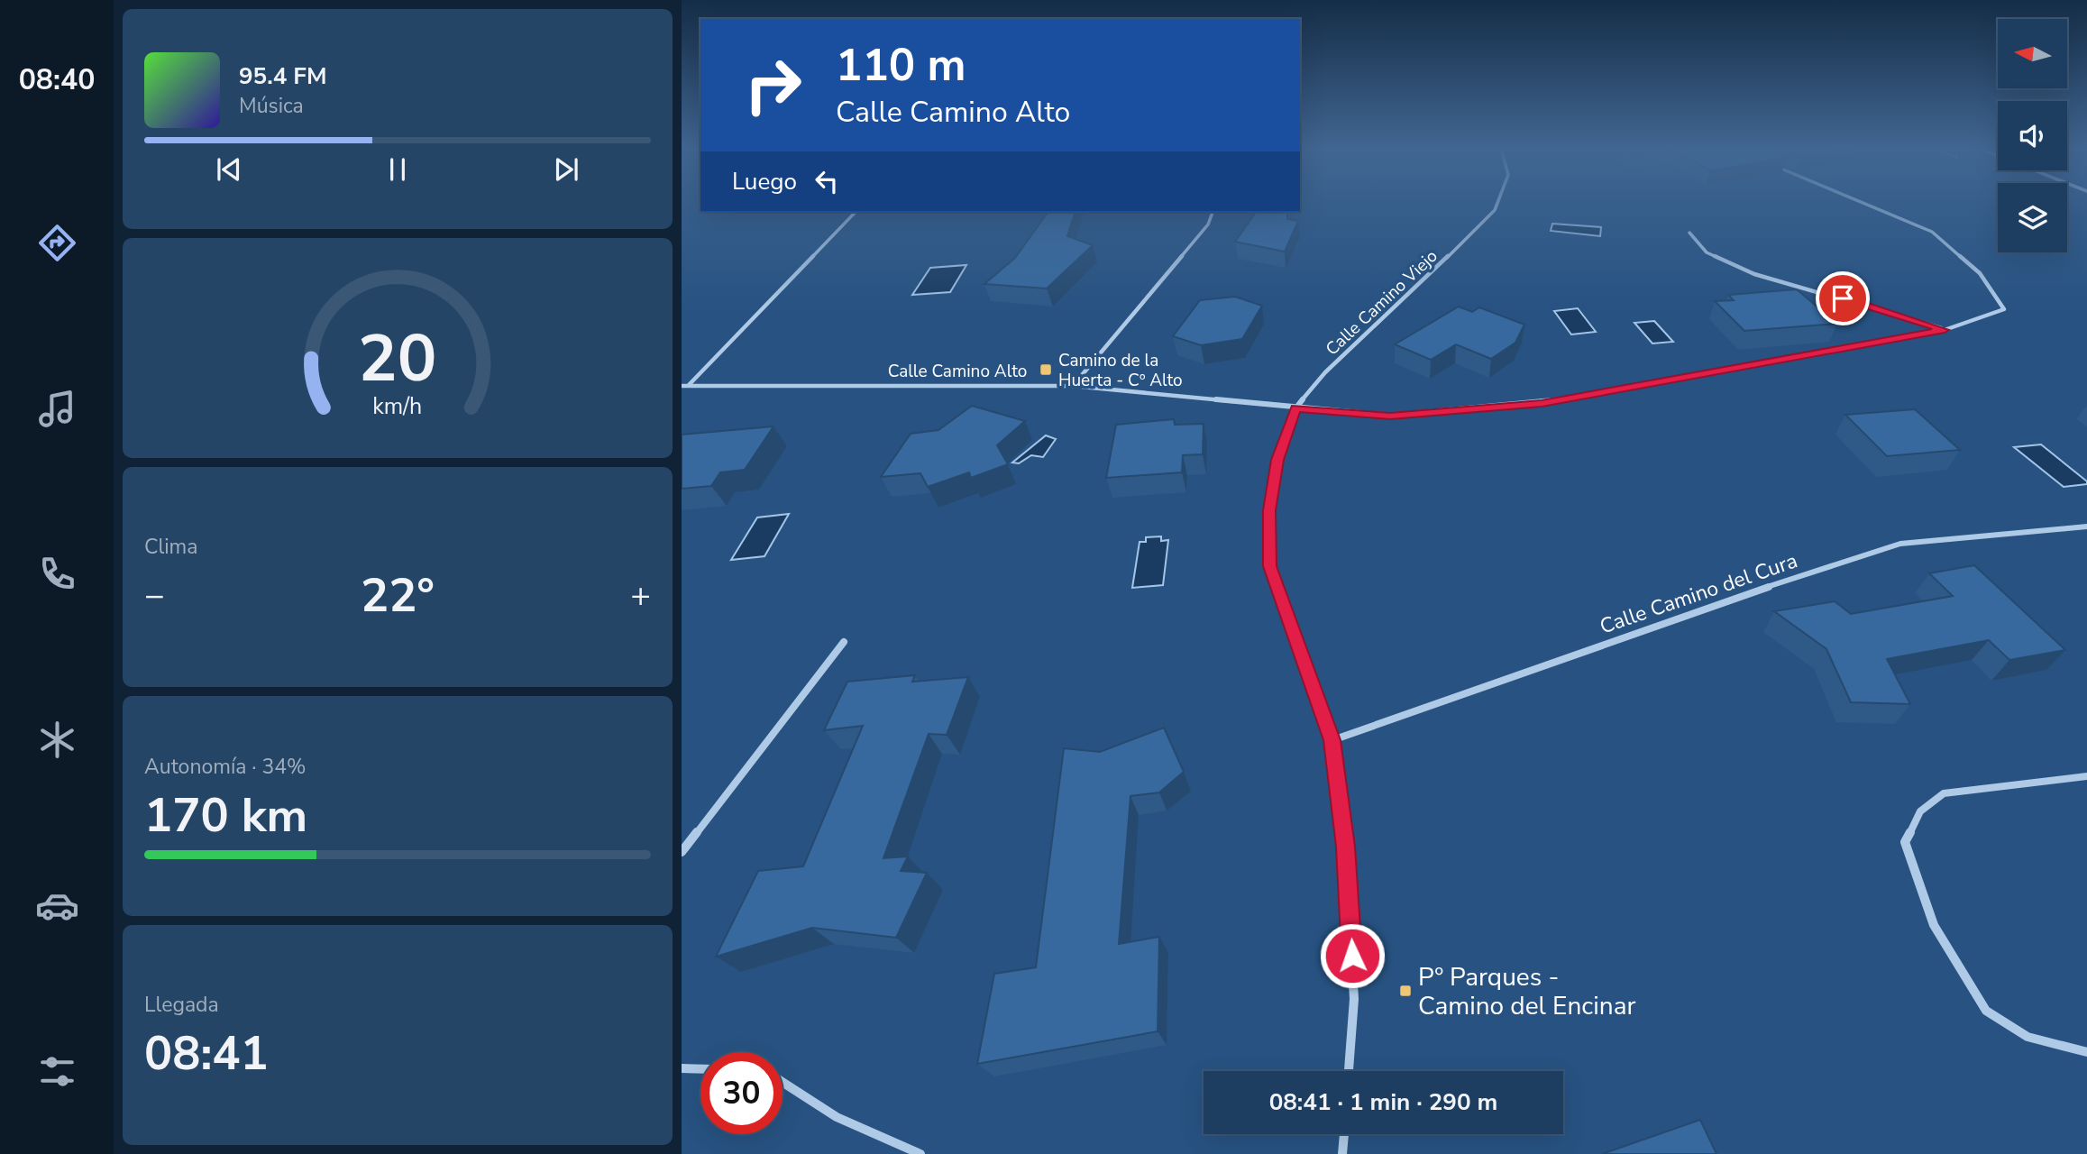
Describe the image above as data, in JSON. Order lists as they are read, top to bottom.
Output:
{
  "streets": {
    "street": ["Calle Camino Viejo", "Calle Camino Alto", "Calle Camino del Cura"]
  },
  "crossings": [
    ["Calle Camino Viejo", "Calle Camino Alto"]
  ],
  "places": {
    "transit": ["Camino de la Huerta - Cº Alto", "Pº Parques - Camino del Encinar"]
  },
  "north": "left",
  "page": {
    "tabs": "08:40",
    "turn": ["110 m", "Calle Camino Alto"],
    "song": ["95.4 FM", "Música"],
    "then": "Luego",
    "tile": [
      "Clima",
      ["Autonomía · 34%", "170 km"],
      ["Llegada", "08:41"]
    ],
    "heat": ["−", "22°", "+"],
    "limit": "30",
    "trip": "08:41 · 1 min · 290 m",
    "gauge": ["20", "km/h"]
  }
}
